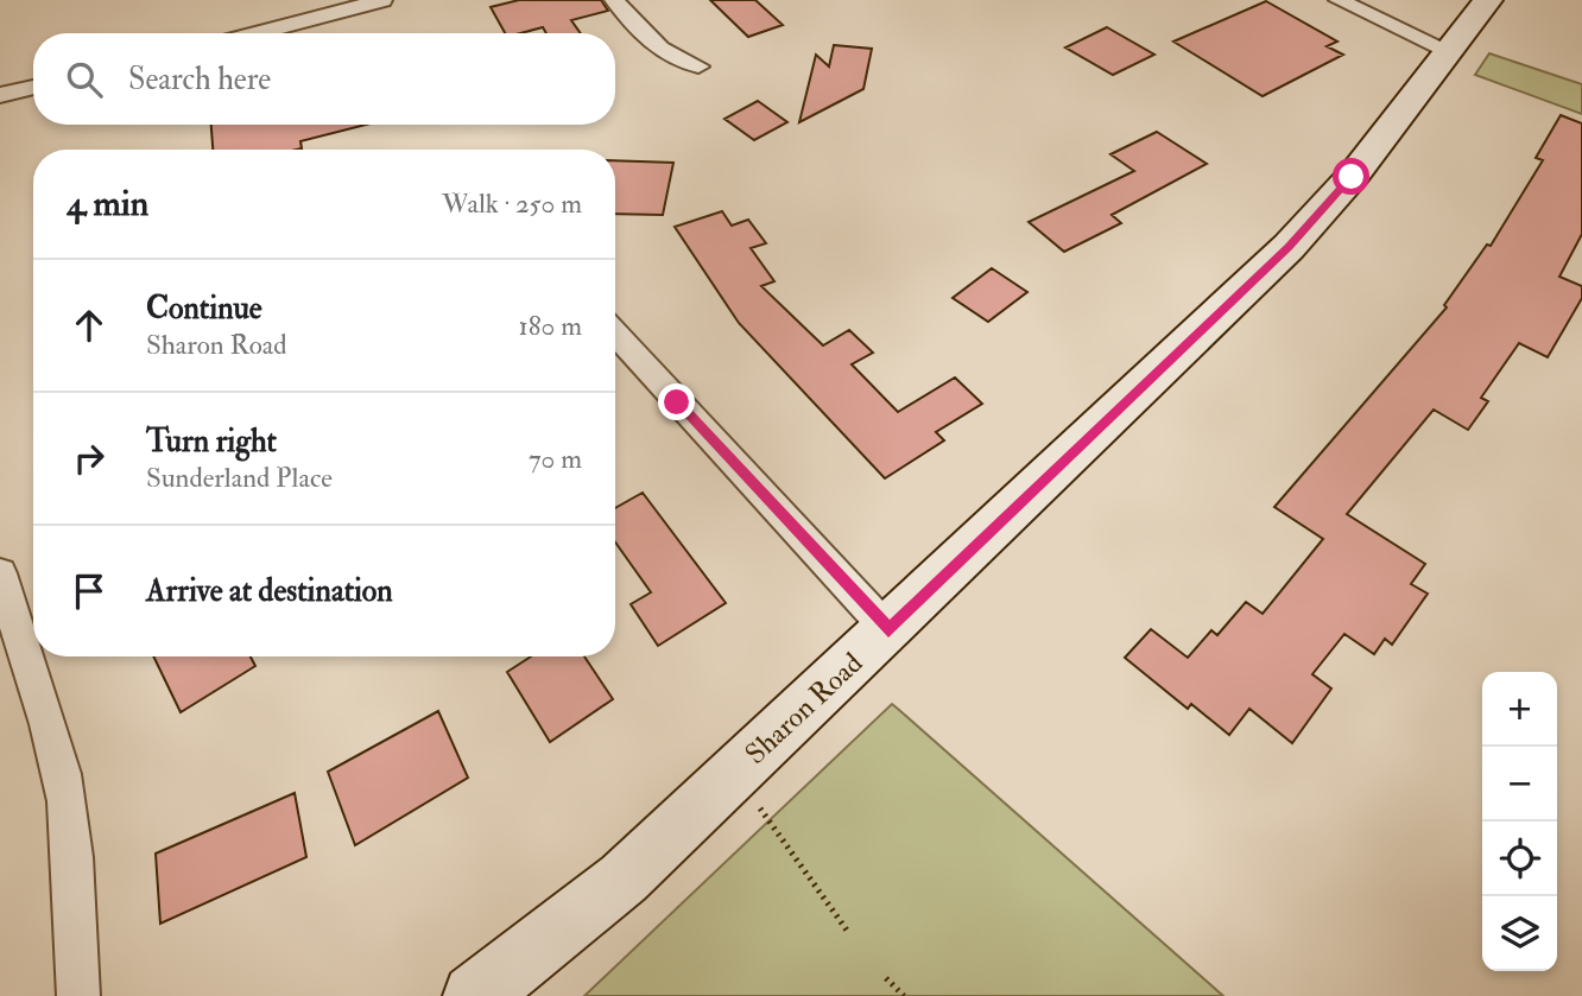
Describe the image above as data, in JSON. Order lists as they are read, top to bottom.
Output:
{
  "streets": {
    "street": ["Sharon Road"]
  },
  "page": {
    "search": "Search here",
    "heading": ["4 min", "Walk · 250 m"],
    "list": [
      ["Continue", "Sharon Road", "180 m"],
      ["Turn right", "Sunderland Place", "70 m"],
      "Arrive at destination"
    ],
    "map_buttons": ["+", "−"]
  }
}
